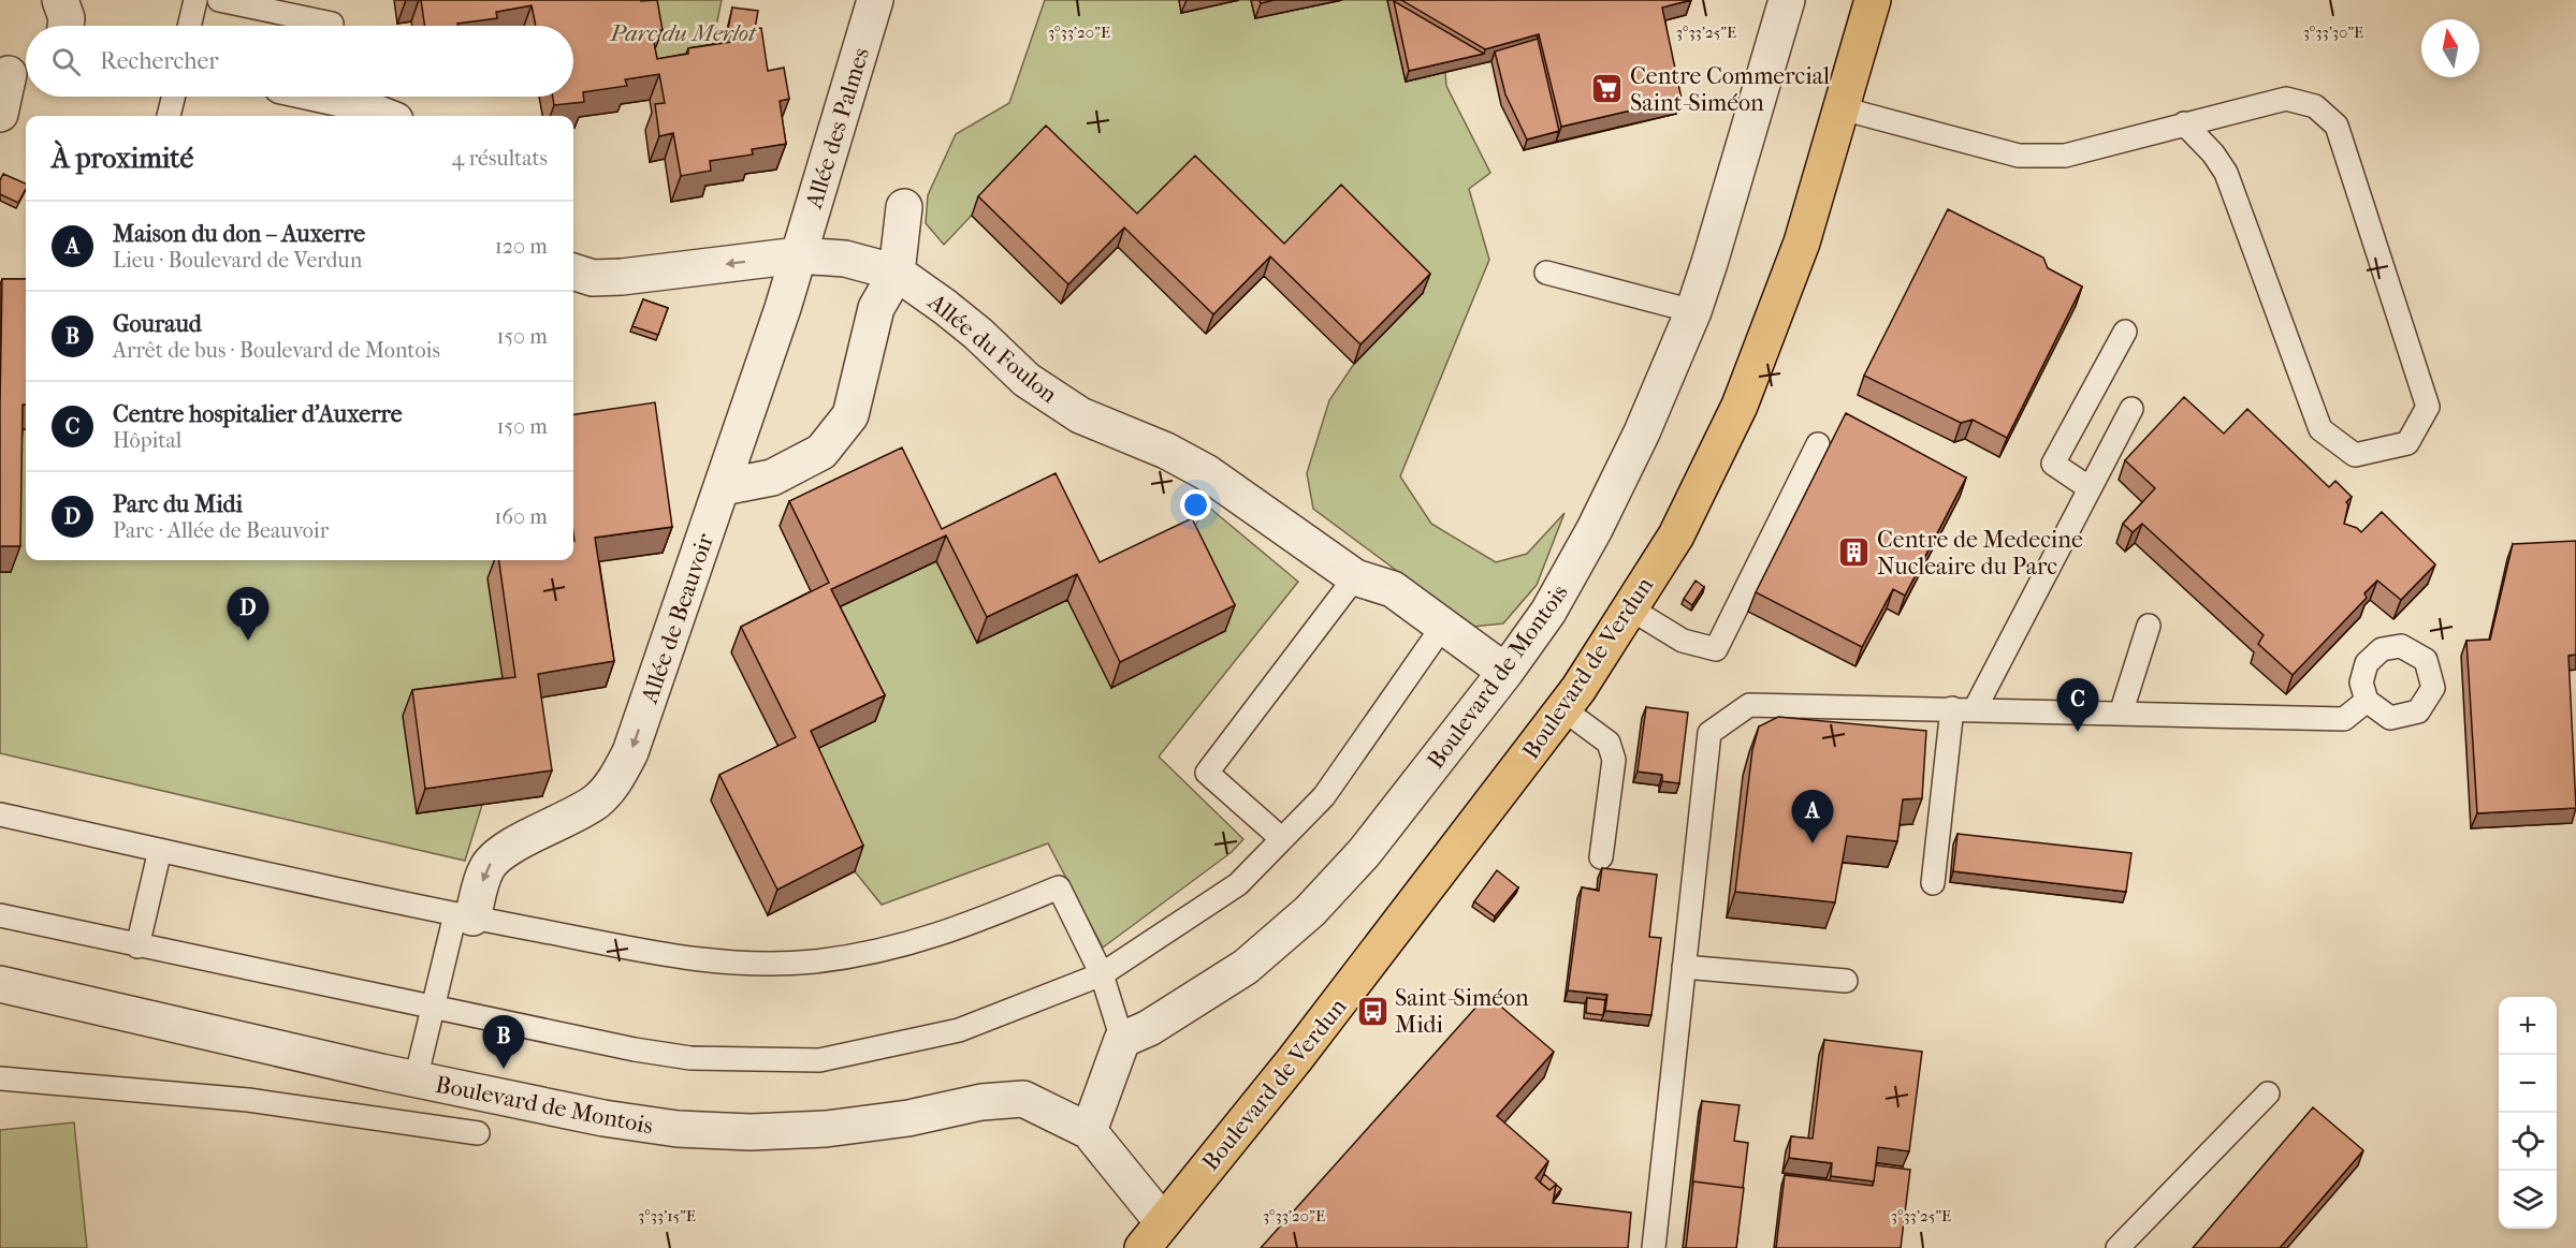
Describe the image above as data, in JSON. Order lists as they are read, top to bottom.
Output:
{
  "streets": {
    "main road": ["Boulevard de Verdun"],
    "street": [
      "Allée des Palmes",
      "Allée du Foulon",
      "Allée de Beauvoir",
      "Boulevard de Montois"
    ]
  },
  "crossings": [
    ["Allée des Palmes", "Allée du Foulon"],
    ["Allée des Palmes", "Allée de Beauvoir"],
    ["Allée du Foulon", "Allée de Beauvoir"],
    ["Allée du Foulon", "Boulevard de Montois"],
    ["Boulevard de Verdun", "Boulevard de Montois"]
  ],
  "one_way": ["Allée de Beauvoir"],
  "parks": ["Parc du Merlot"],
  "places": {
    "supermarket": ["Centre Commercial Saint-Siméon"],
    "building": ["Centre de Medecine Nucleaire du Parc"],
    "bus stop": ["Saint-Siméon Midi"]
  },
  "north": "top",
  "page": {
    "search": "Rechercher",
    "heading": ["À proximité", "4 résultats"],
    "list": [
      {
        "mark": "A",
        "name": "Maison du don – Auxerre",
        "note": "Lieu · Boulevard de Verdun",
        "value": "120 m"
      },
      {
        "mark": "B",
        "name": "Gouraud",
        "note": "Arrêt de bus · Boulevard de Montois",
        "value": "150 m"
      },
      {
        "mark": "C",
        "name": "Centre hospitalier d’Auxerre",
        "note": "Hôpital",
        "value": "150 m"
      },
      {
        "mark": "D",
        "name": "Parc du Midi",
        "note": "Parc · Allée de Beauvoir",
        "value": "160 m"
      }
    ],
    "pins": [
      "D",
      "C",
      "A",
      "B"
    ],
    "map_buttons": ["+", "−"]
  },
  "coordinates": [
    "3°33'20\"E",
    "3°33'25\"E",
    "3°33'30\"E",
    "3°33'15\"E"
  ]
}
